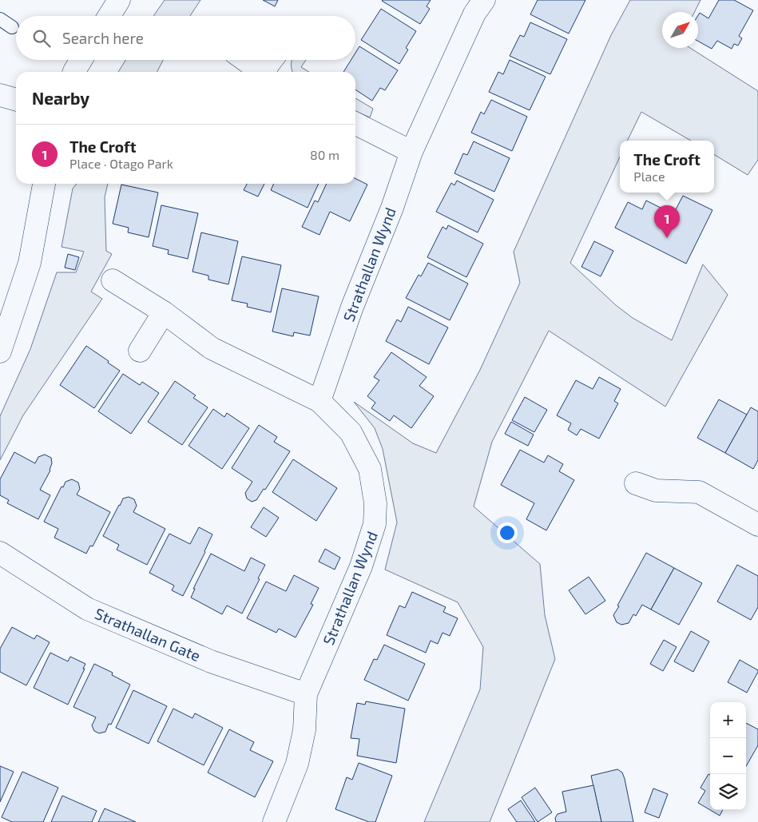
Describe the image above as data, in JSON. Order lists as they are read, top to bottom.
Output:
{
  "streets": {
    "street": ["Strathallan Wynd", "Strathallan Gate"]
  },
  "crossings": [
    ["Strathallan Wynd", "Strathallan Gate"]
  ],
  "north": "top right",
  "page": {
    "search": "Search here",
    "heading": "Nearby",
    "list": [
      {
        "mark": "1",
        "name": "The Croft",
        "note": "Place · Otago Park",
        "value": "80 m"
      }
    ],
    "popup": ["The Croft", "Place"],
    "pins": "1",
    "map_buttons": ["+", "−"]
  }
}
